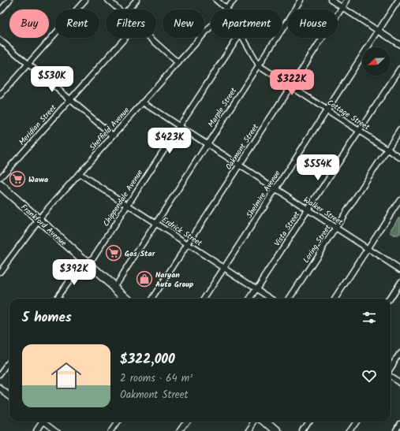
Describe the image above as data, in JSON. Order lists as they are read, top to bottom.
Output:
{
  "streets": {
    "main road": ["Frankford Avenue"],
    "street": [
      "Marple Street",
      "Cottage Street",
      "Meridian Street",
      "Sheffield Avenue",
      "Oakmont Street",
      "Shelmire Avenue",
      "Chippendale Avenue",
      "Walker Street",
      "Vista Street",
      "Erdrick Street",
      "Loring Street"
    ]
  },
  "crossings": [
    ["Marple Street", "Cottage Street"],
    ["Marple Street", "Walker Street"],
    ["Marple Street", "Frankford Avenue"],
    ["Marple Street", "Erdrick Street"],
    ["Cottage Street", "Sheffield Avenue"],
    ["Cottage Street", "Oakmont Street"],
    ["Cottage Street", "Shelmire Avenue"],
    ["Cottage Street", "Vista Street"],
    ["Cottage Street", "Loring Street"],
    ["Sheffield Avenue", "Walker Street"],
    ["Sheffield Avenue", "Frankford Avenue"],
    ["Sheffield Avenue", "Erdrick Street"],
    ["Oakmont Street", "Walker Street"],
    ["Oakmont Street", "Erdrick Street"],
    ["Shelmire Avenue", "Walker Street"],
    ["Shelmire Avenue", "Erdrick Street"],
    ["Chippendale Avenue", "Walker Street"],
    ["Chippendale Avenue", "Frankford Avenue"],
    ["Chippendale Avenue", "Erdrick Street"],
    ["Walker Street", "Vista Street"],
    ["Walker Street", "Loring Street"],
    ["Vista Street", "Erdrick Street"]
  ],
  "places": {
    "supermarket": ["Wawa", "Gas Star"],
    "shop": ["Naryan Auto Group"]
  },
  "north": "bottom left",
  "page": {
    "chip": [
      "Buy",
      "Rent",
      "Filters",
      "New",
      "Apartment",
      "House"
    ],
    "price": [
      "$530K",
      "$322K",
      "$423K",
      "$554K",
      "$392K"
    ],
    "heading": "5 homes",
    "list": [
      {
        "name": "$322,000",
        "note": "2 rooms · 64 m² · Oakmont Street"
      }
    ]
  }
}
